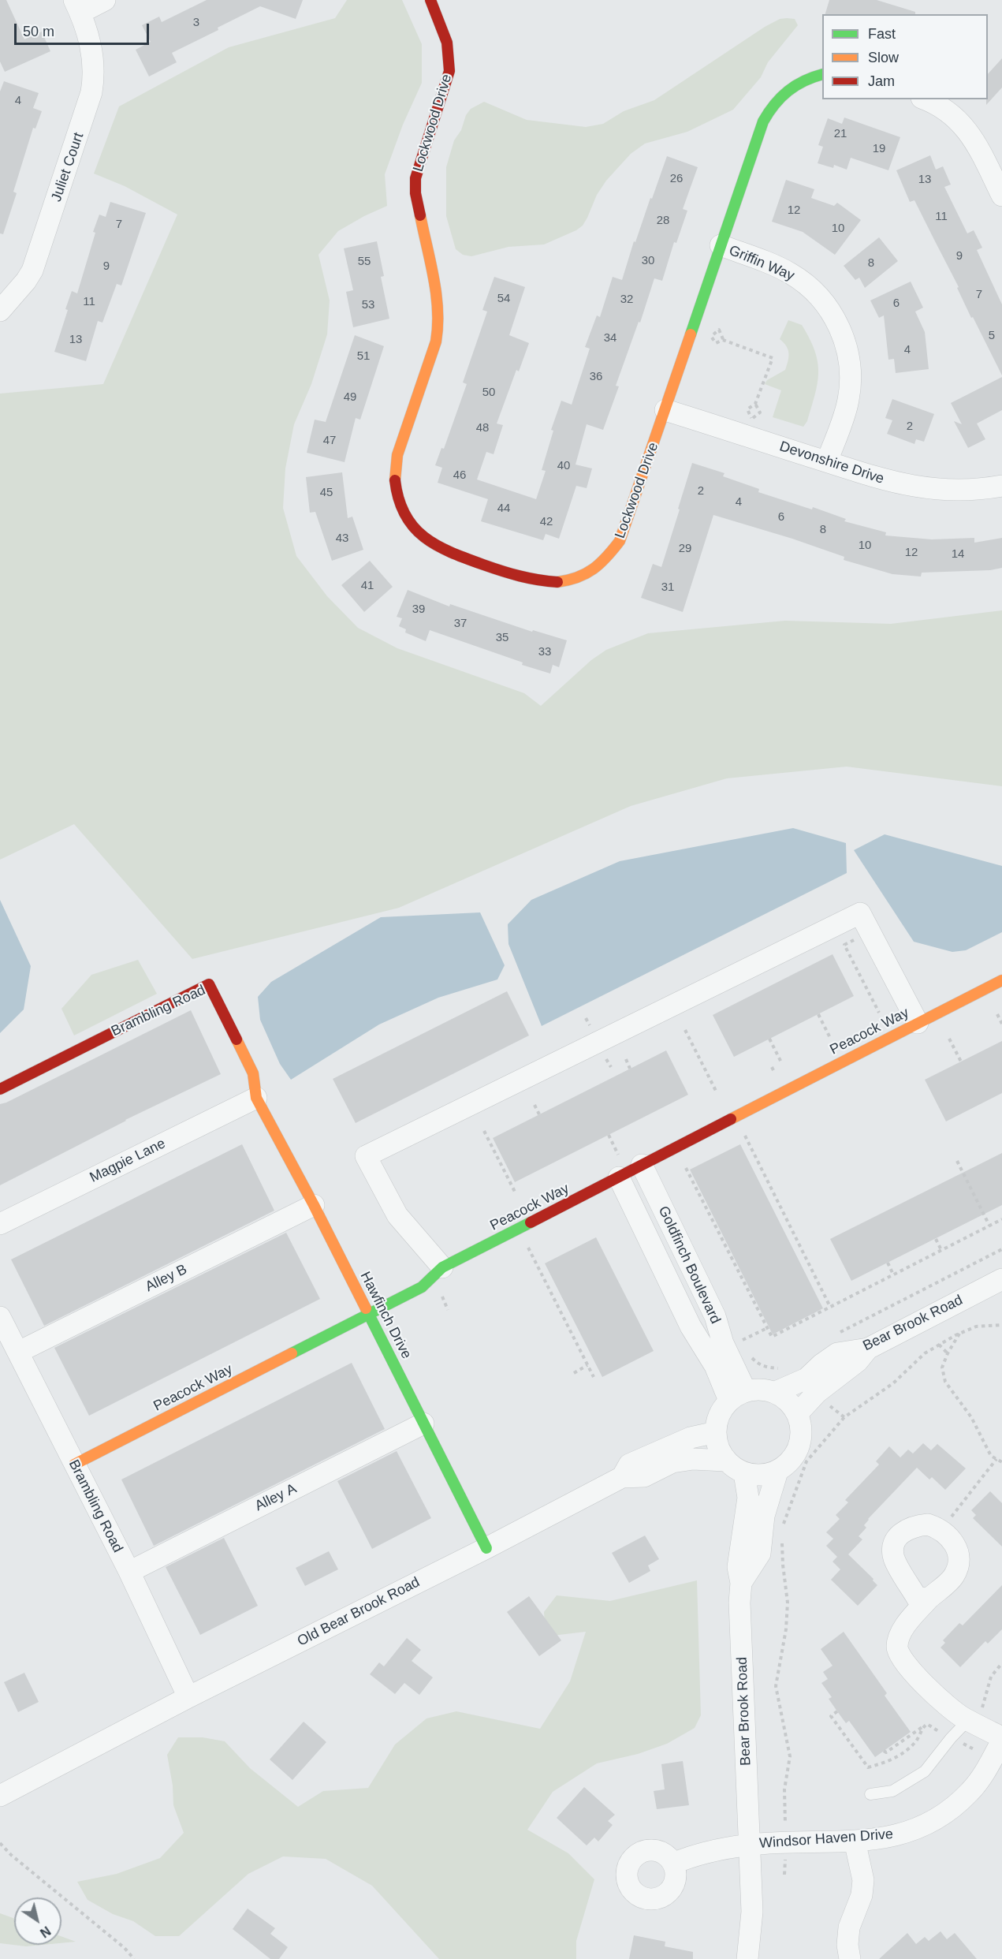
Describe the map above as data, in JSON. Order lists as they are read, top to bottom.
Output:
{
  "streets": {
    "street": [
      "Lockwood Drive",
      "Juliet Court",
      "Griffin Way",
      "Devonshire Drive",
      "Brambling Road",
      "Peacock Way",
      "Magpie Lane",
      "Goldfinch Boulevard",
      "Alley B",
      "Hawfinch Drive",
      "Bear Brook Road",
      "Alley A",
      "Old Bear Brook Road",
      "Windsor Haven Drive"
    ]
  },
  "crossings": [
    ["Lockwood Drive", "Griffin Way"],
    ["Lockwood Drive", "Devonshire Drive"],
    ["Griffin Way", "Devonshire Drive"],
    ["Brambling Road", "Peacock Way"],
    ["Brambling Road", "Magpie Lane"],
    ["Brambling Road", "Alley B"],
    ["Brambling Road", "Hawfinch Drive"],
    ["Brambling Road", "Alley A"],
    ["Brambling Road", "Old Bear Brook Road"],
    ["Peacock Way", "Goldfinch Boulevard"],
    ["Peacock Way", "Hawfinch Drive"],
    ["Magpie Lane", "Hawfinch Drive"],
    ["Goldfinch Boulevard", "Bear Brook Road"],
    ["Goldfinch Boulevard", "Old Bear Brook Road"],
    ["Alley B", "Hawfinch Drive"],
    ["Hawfinch Drive", "Alley A"],
    ["Hawfinch Drive", "Old Bear Brook Road"],
    ["Bear Brook Road", "Old Bear Brook Road"],
    ["Bear Brook Road", "Windsor Haven Drive"]
  ],
  "house_numbers": [
    "3",
    "4",
    "21",
    "19",
    "26",
    "13",
    "12",
    "11",
    "28",
    "7",
    "10",
    "9",
    "30",
    "55",
    "8",
    "9",
    "7",
    "54",
    "32",
    "11",
    "6",
    "53",
    "5",
    "34",
    "13",
    "4",
    "51",
    "36",
    "50",
    "49",
    "2",
    "48",
    "47",
    "40",
    "46",
    "2",
    "45",
    "4",
    "44",
    "6",
    "42",
    "8",
    "43",
    "10",
    "29",
    "12",
    "14",
    "41",
    "31",
    "39",
    "37",
    "35",
    "33"
  ],
  "legend": ["Fast", "Slow", "Jam"],
  "scale_bar": "50 m",
  "north": "bottom right"
}
